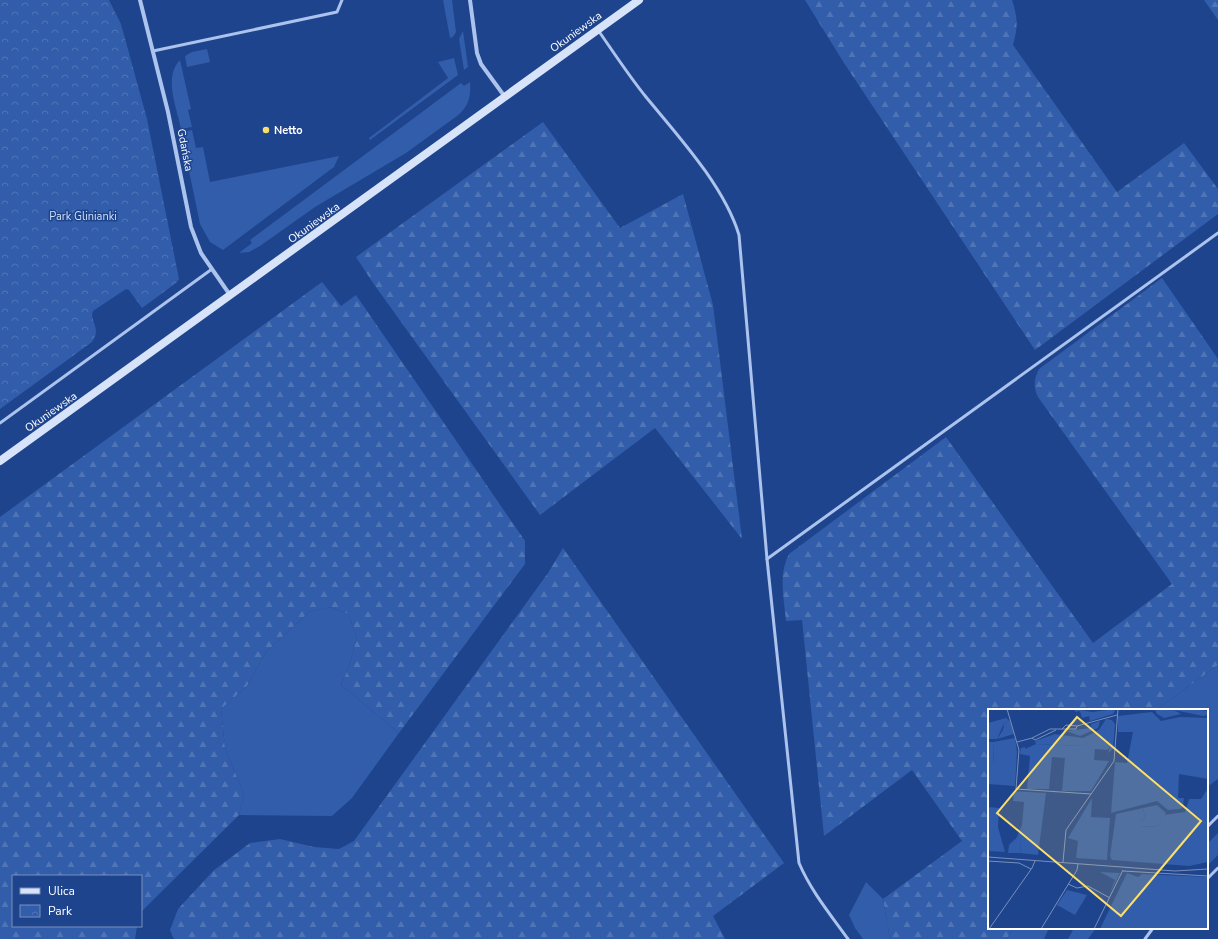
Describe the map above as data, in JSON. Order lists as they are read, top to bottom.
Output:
{
  "streets": {
    "main road": ["Okuniewska"],
    "street": ["Gdańska"]
  },
  "crossings": [
    ["Okuniewska", "Gdańska"]
  ],
  "parks": ["Park Glinianki"],
  "places": ["Netto"],
  "legend": ["Ulica", "Park"]
}
